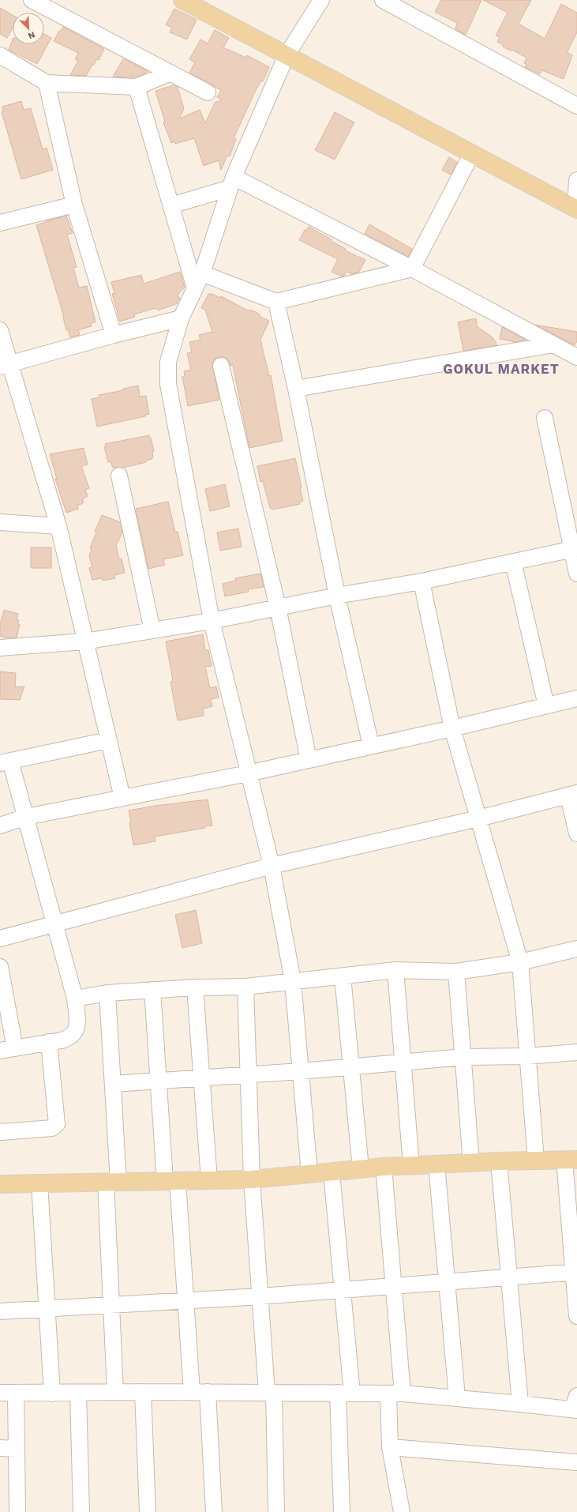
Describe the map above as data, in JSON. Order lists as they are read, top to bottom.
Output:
{
  "districts": ["GOKUL MARKET"],
  "north": "bottom right"
}
